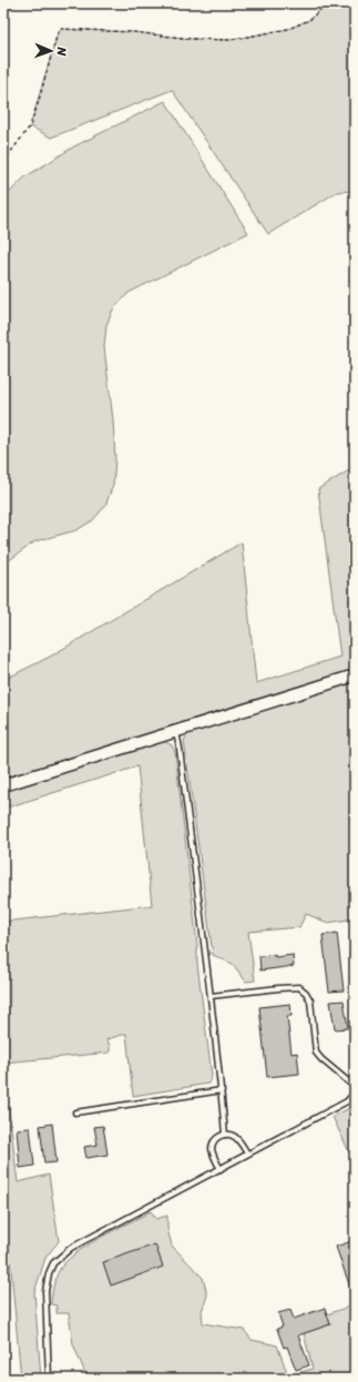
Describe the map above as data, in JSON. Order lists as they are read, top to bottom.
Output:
{
  "north": "right"
}
